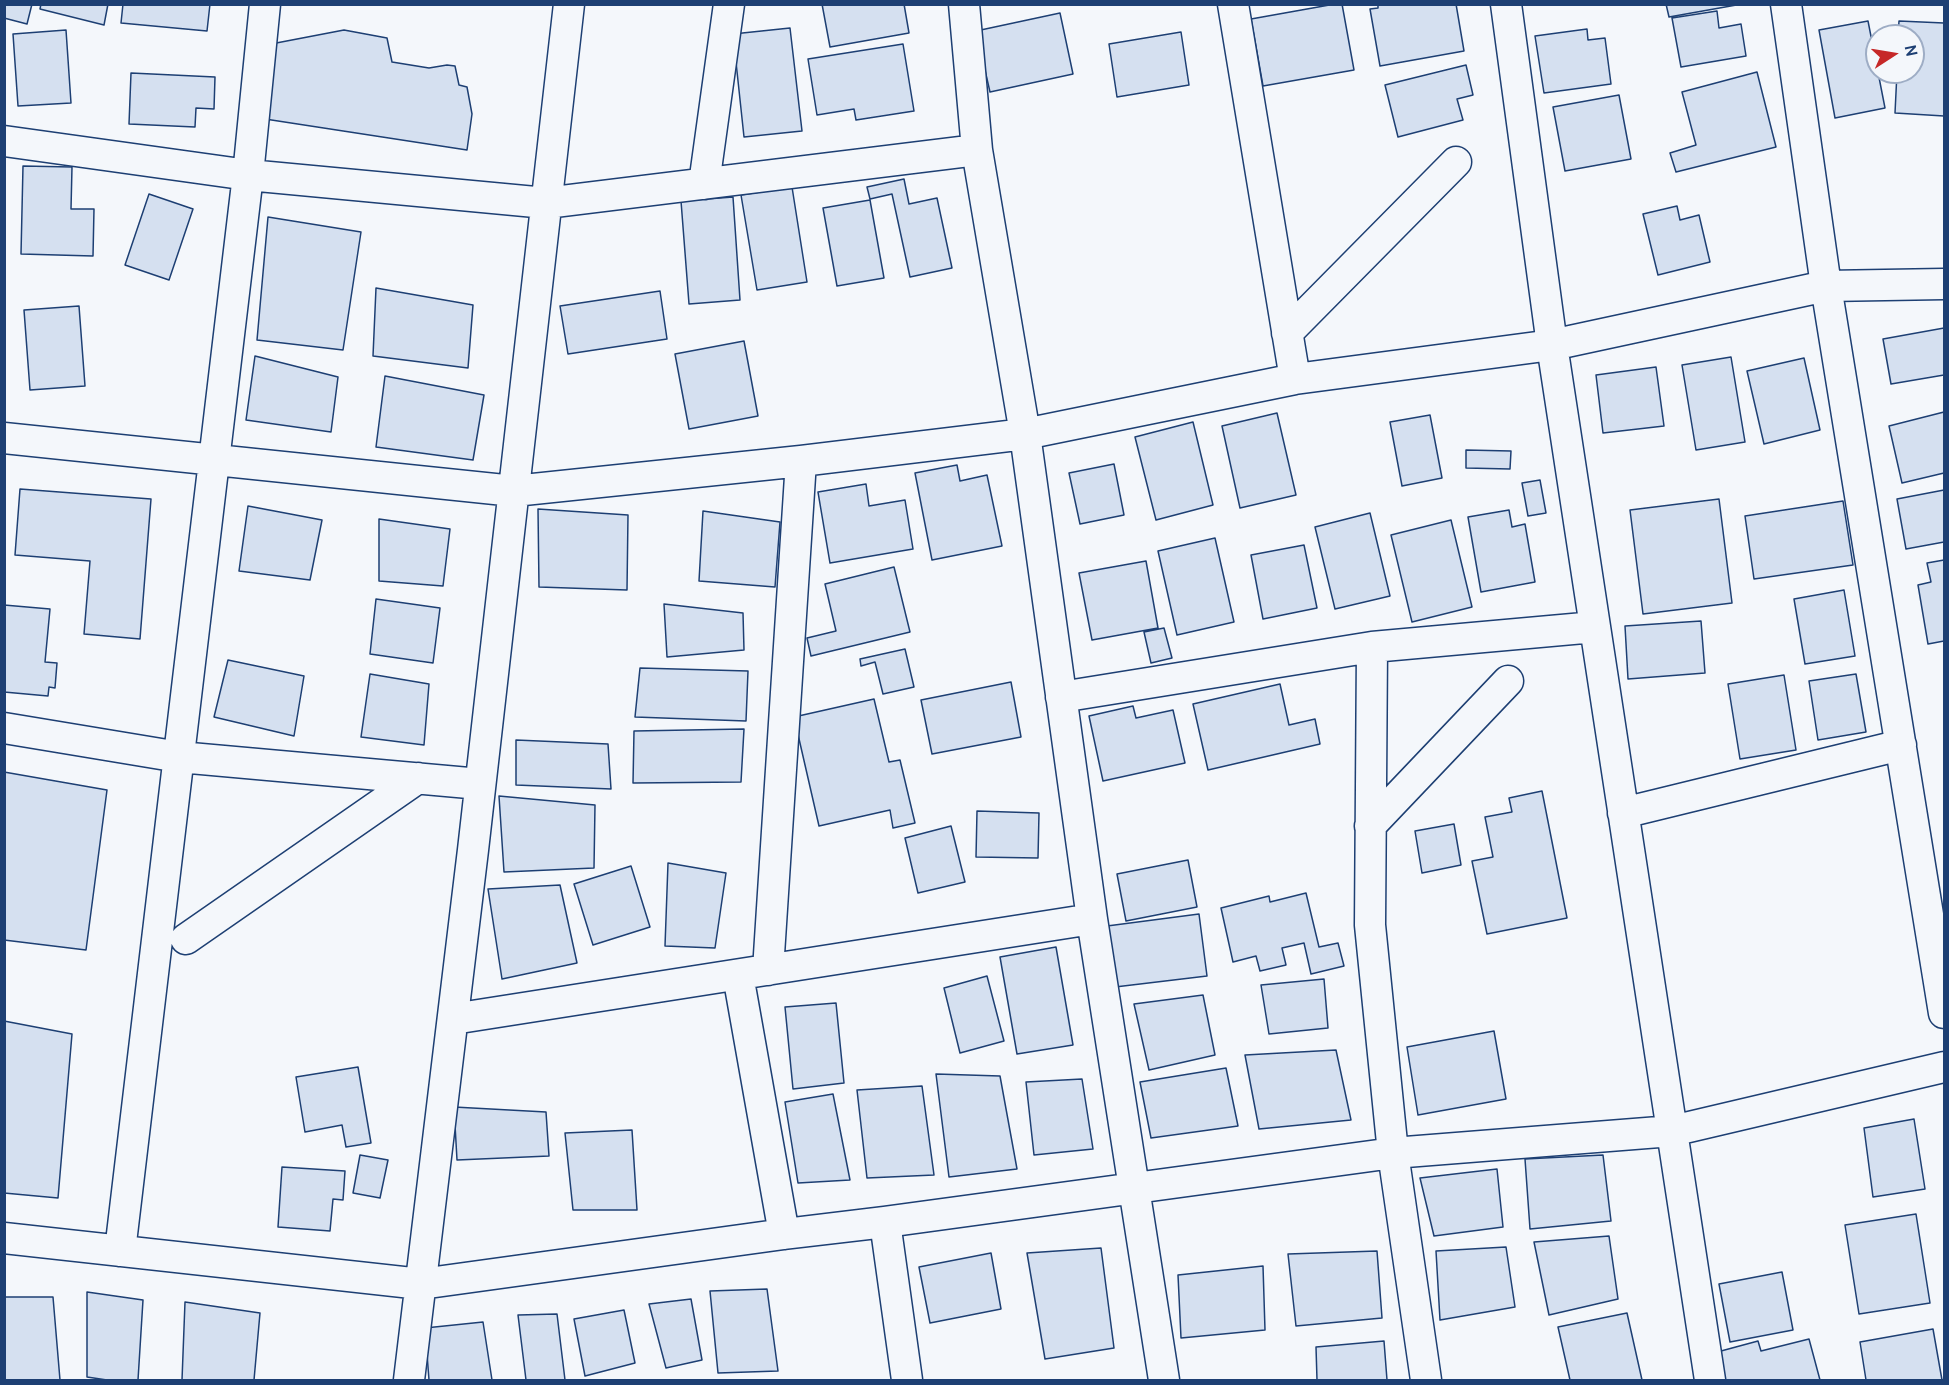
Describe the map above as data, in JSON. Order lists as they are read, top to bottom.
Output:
{
  "north": "right"
}
